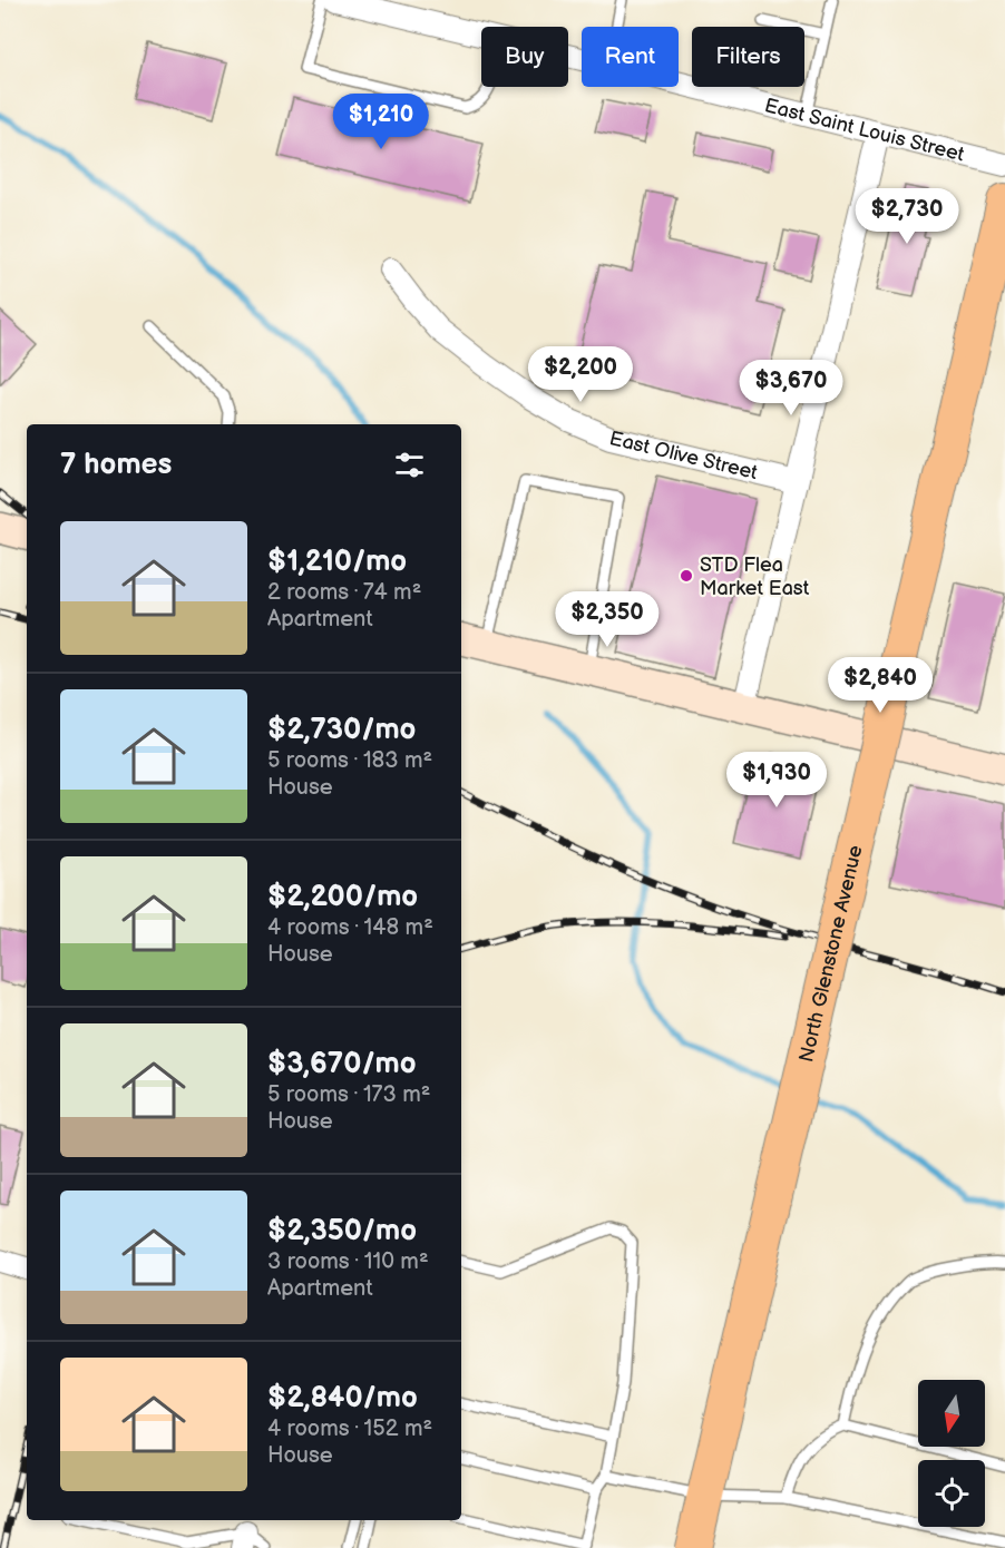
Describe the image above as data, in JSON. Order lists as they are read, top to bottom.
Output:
{
  "streets": {
    "main road": ["North Glenstone Avenue"],
    "street": ["East Saint Louis Street", "East Olive Street"]
  },
  "places": ["STD Flea Market East"],
  "north": "bottom",
  "page": {
    "chip": ["Buy", "Rent", "Filters"],
    "price": [
      "$1,210",
      "$2,730",
      "$2,200",
      "$3,670",
      "$2,350",
      "$2,840",
      "$1,930"
    ],
    "heading": "7 homes",
    "list": [
      {
        "name": "$1,210/mo",
        "note": "2 rooms · 74 m² · Apartment"
      },
      {
        "name": "$2,730/mo",
        "note": "5 rooms · 183 m² · House"
      },
      {
        "name": "$2,200/mo",
        "note": "4 rooms · 148 m² · House"
      },
      {
        "name": "$3,670/mo",
        "note": "5 rooms · 173 m² · House"
      },
      {
        "name": "$2,350/mo",
        "note": "3 rooms · 110 m² · Apartment"
      },
      {
        "name": "$2,840/mo",
        "note": "4 rooms · 152 m² · House"
      }
    ]
  }
}
